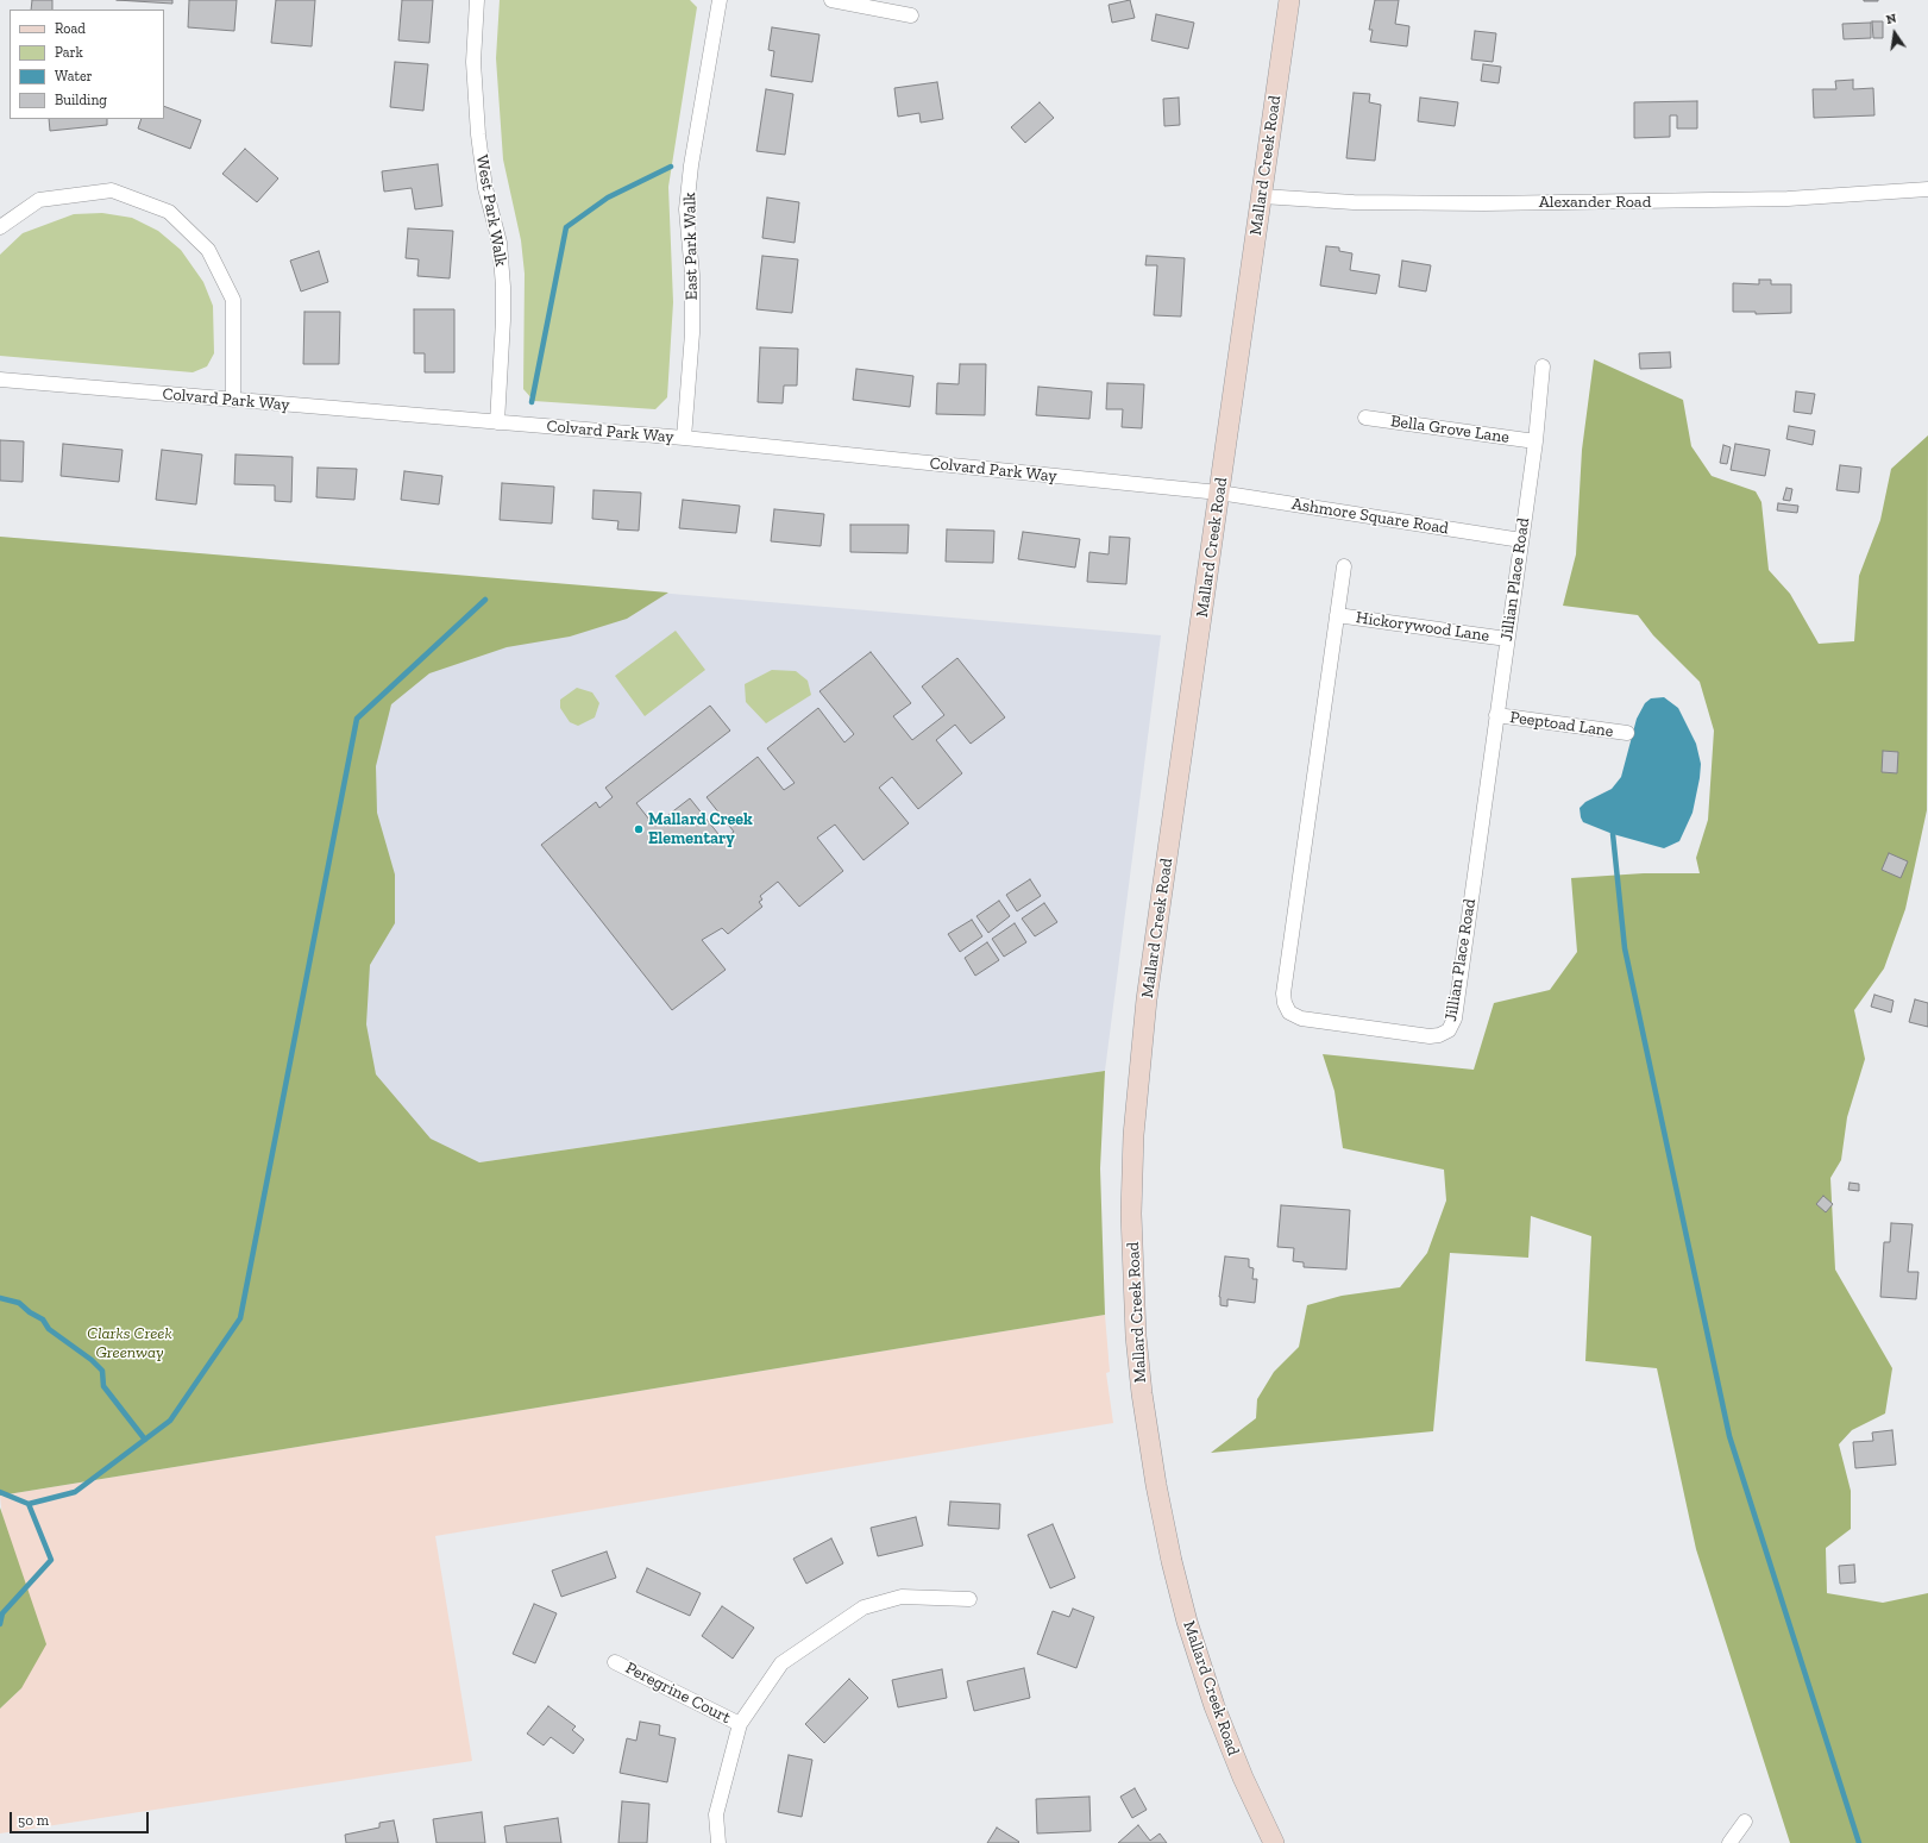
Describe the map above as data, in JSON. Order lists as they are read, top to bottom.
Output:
{
  "streets": {
    "main road": ["Mallard Creek Road"],
    "street": [
      "Alexander Road",
      "West Park Walk",
      "East Park Walk",
      "Colvard Park Way",
      "Bella Grove Lane",
      "Ashmore Square Road",
      "Jillian Place Road",
      "Hickorywood Lane",
      "Peeptoad Lane",
      "Peregrine Court"
    ]
  },
  "crossings": [
    ["Mallard Creek Road", "Alexander Road"],
    ["Mallard Creek Road", "Colvard Park Way"],
    ["Mallard Creek Road", "Ashmore Square Road"],
    ["West Park Walk", "Colvard Park Way"],
    ["East Park Walk", "Colvard Park Way"],
    ["Colvard Park Way", "Ashmore Square Road"],
    ["Bella Grove Lane", "Jillian Place Road"],
    ["Ashmore Square Road", "Jillian Place Road"],
    ["Jillian Place Road", "Hickorywood Lane"],
    ["Jillian Place Road", "Peeptoad Lane"]
  ],
  "parks": ["Clarks Creek Greenway"],
  "places": ["Mallard Creek Elementary"],
  "legend": [
    "Road",
    "Park",
    "Water",
    "Building"
  ],
  "scale_bar": "50 m",
  "north": "top"
}
